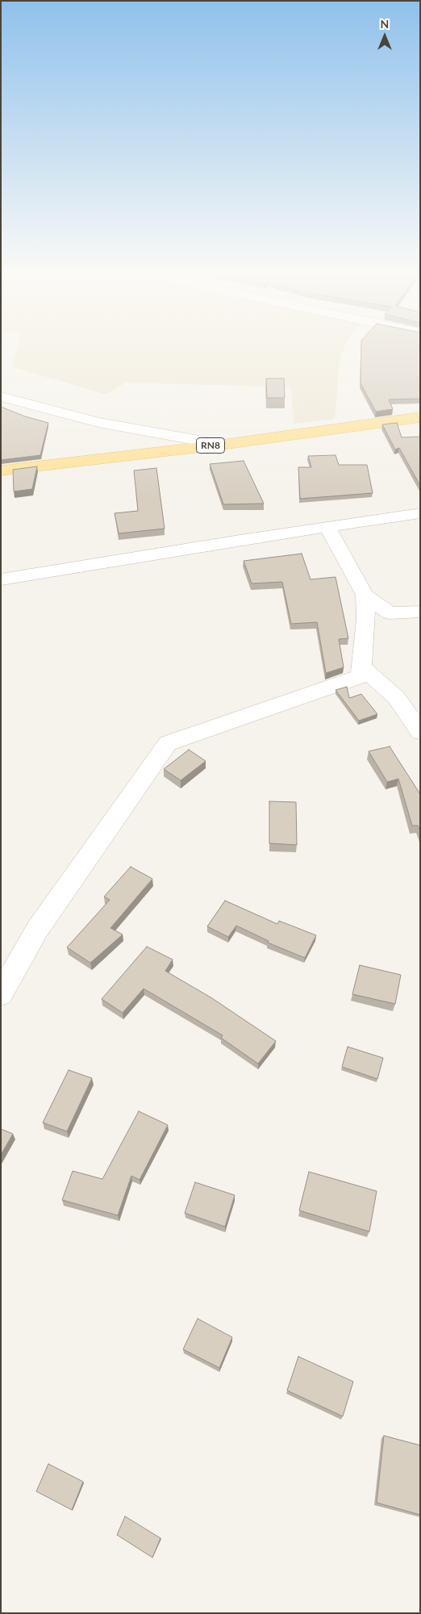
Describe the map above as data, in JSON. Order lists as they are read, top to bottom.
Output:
{
  "streets": {
    "main road": ["RN8"]
  },
  "north": "top"
}
